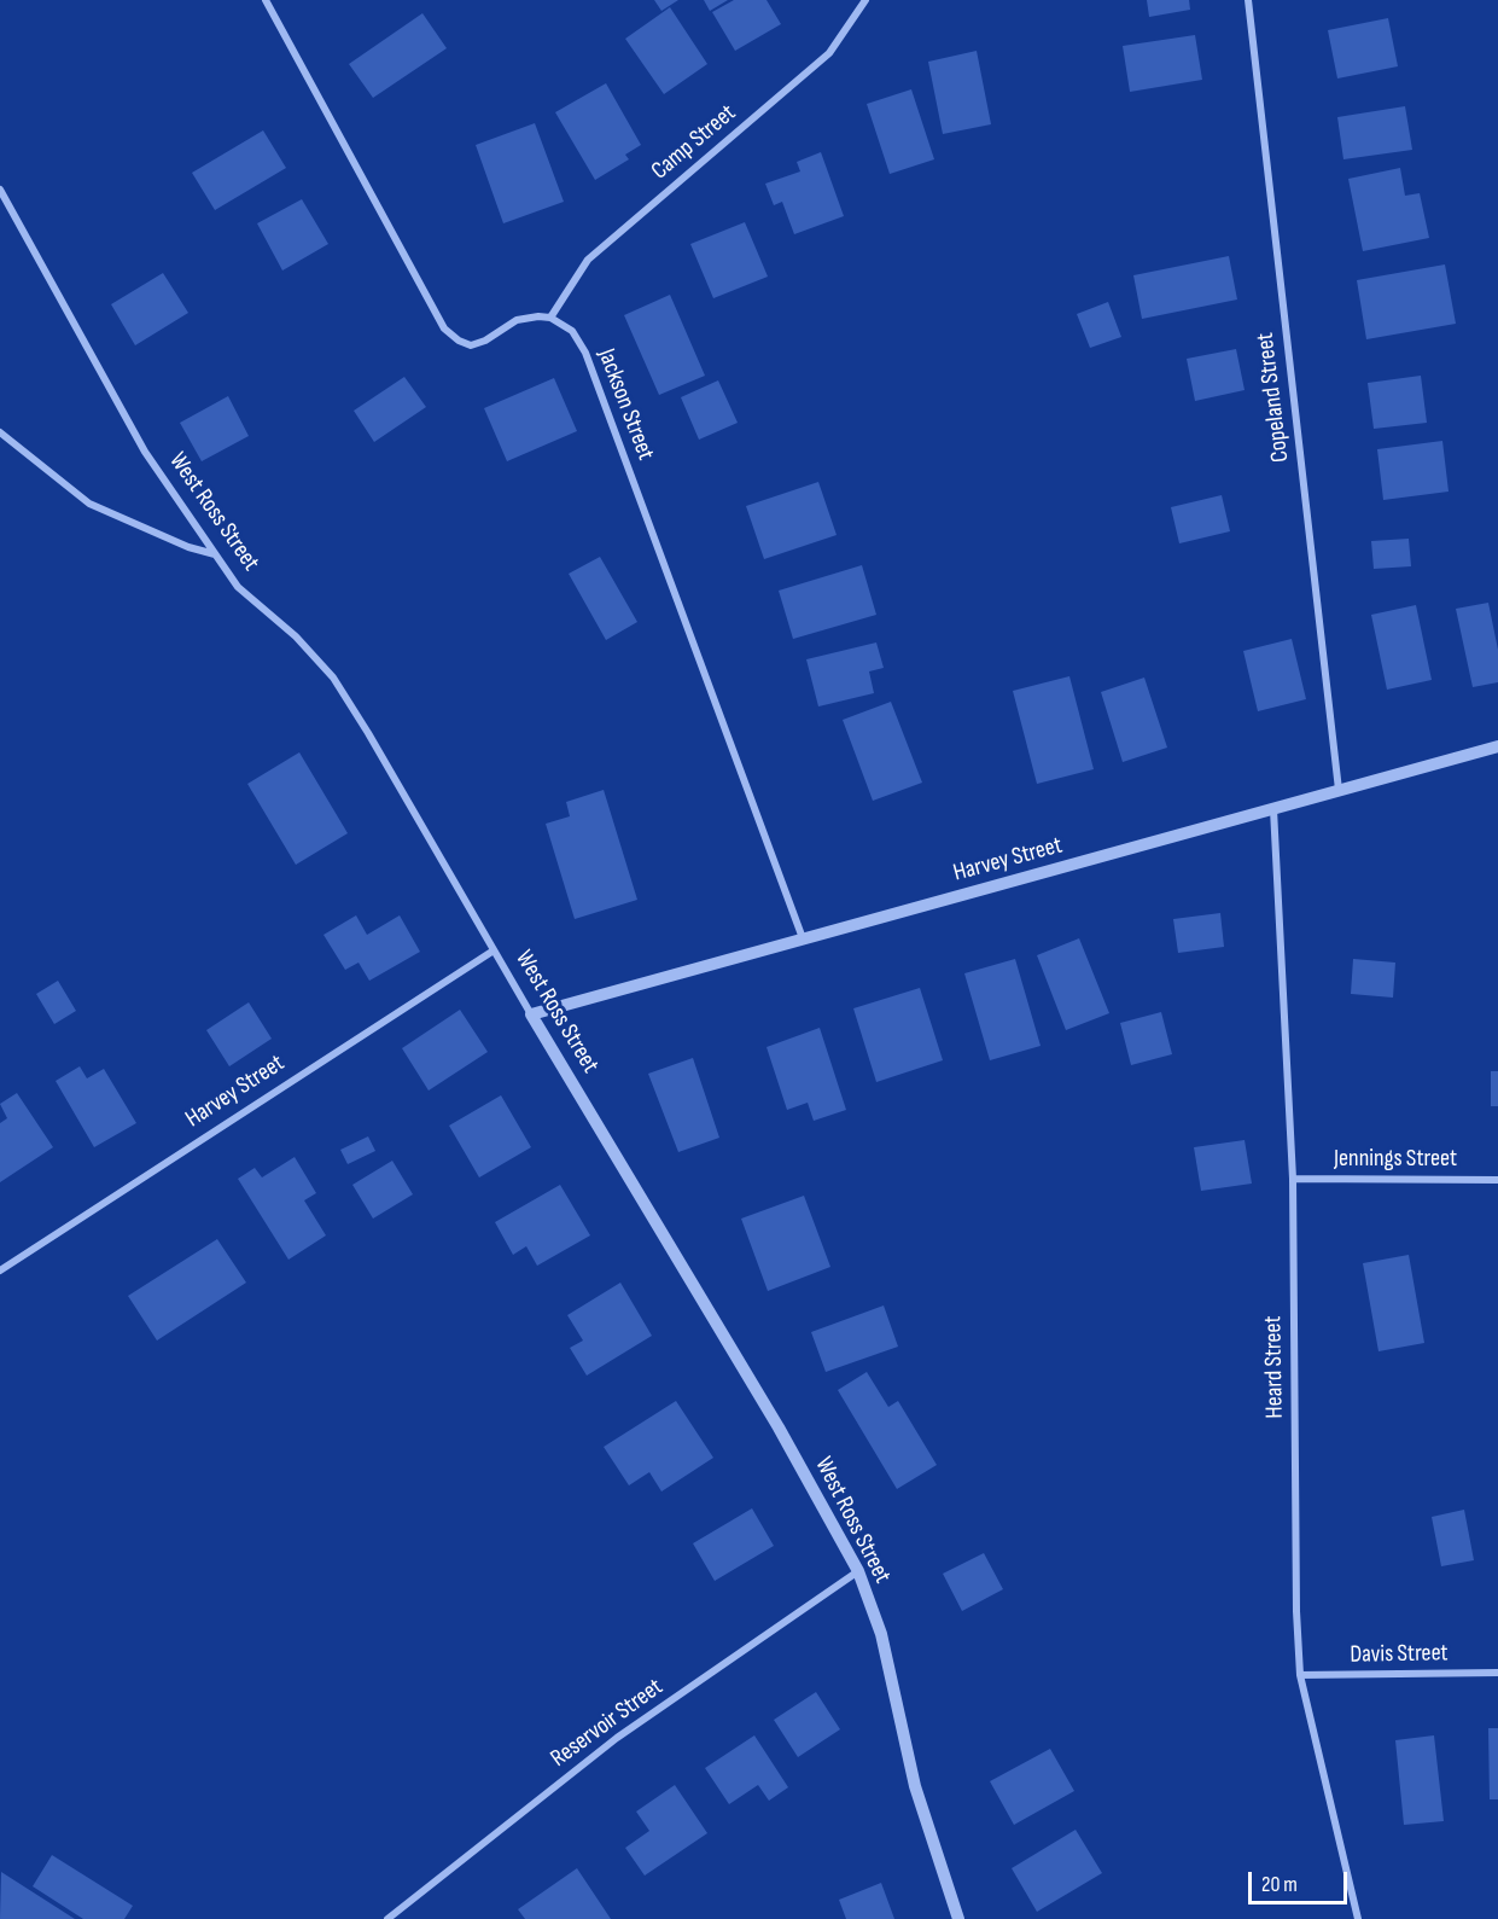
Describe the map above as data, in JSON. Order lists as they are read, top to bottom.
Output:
{
  "streets": {
    "street": [
      "Camp Street",
      "Copeland Street",
      "Jackson Street",
      "West Ross Street",
      "Harvey Street",
      "Jennings Street",
      "Heard Street",
      "Davis Street",
      "Reservoir Street"
    ]
  },
  "crossings": [
    ["Camp Street", "Jackson Street"],
    ["Copeland Street", "Harvey Street"],
    ["Jackson Street", "Harvey Street"],
    ["West Ross Street", "Harvey Street"],
    ["West Ross Street", "Reservoir Street"],
    ["Harvey Street", "Heard Street"],
    ["Jennings Street", "Heard Street"],
    ["Heard Street", "Davis Street"]
  ],
  "scale_bar": "20 m"
}
